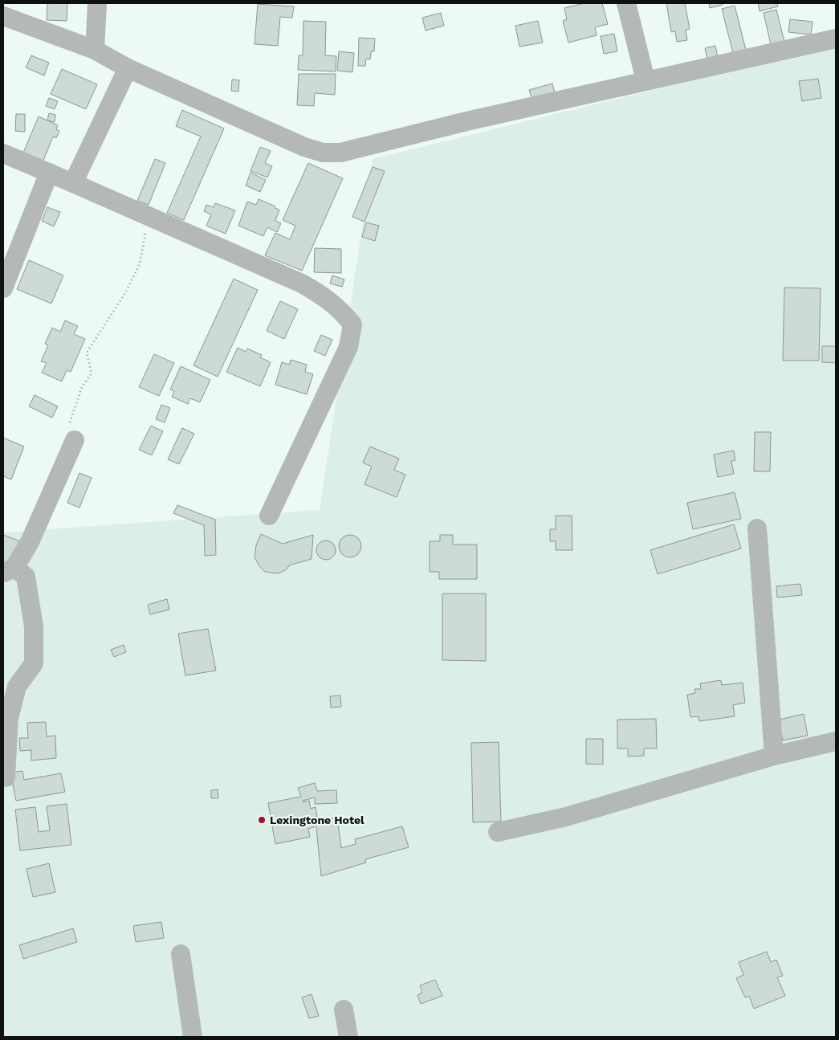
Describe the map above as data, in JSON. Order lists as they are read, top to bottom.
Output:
{
  "places": ["Lexingtone Hotel"]
}
